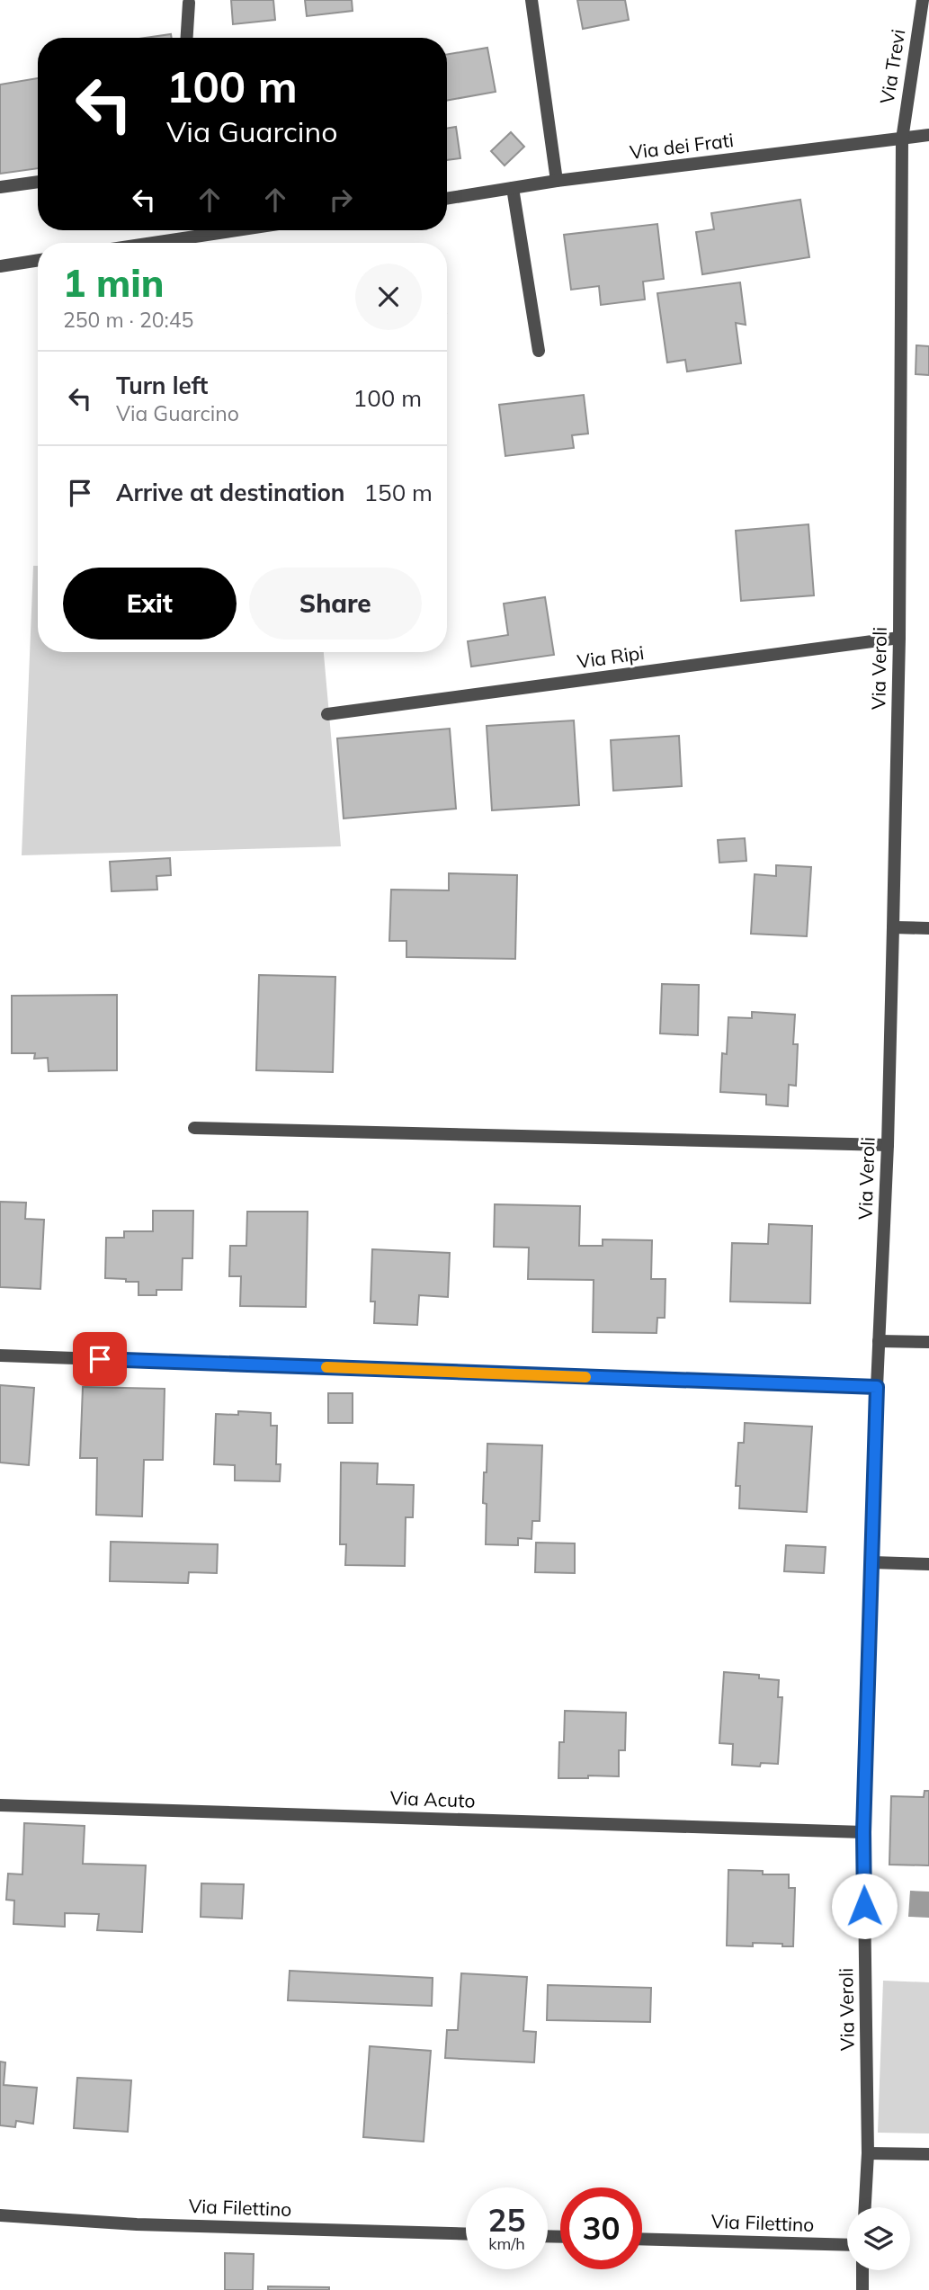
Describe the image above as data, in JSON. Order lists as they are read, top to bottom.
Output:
{
  "streets": {
    "street": [
      "Via Trevi",
      "Via dei Frati",
      "Via Ripi",
      "Via Veroli",
      "Via Acuto",
      "Via Filettino"
    ]
  },
  "crossings": [
    ["Via Trevi", "Via dei Frati"],
    ["Via Trevi", "Via Veroli"],
    ["Via dei Frati", "Via Veroli"],
    ["Via Ripi", "Via Veroli"],
    ["Via Veroli", "Via Acuto"]
  ],
  "page": {
    "turn": ["100 m", "Via Guarcino"],
    "heading": ["1 min", "250 m · 20:45"],
    "list": [
      {
        "name": "Turn left",
        "note": "Via Guarcino",
        "value": "100 m"
      },
      {
        "name": "Arrive at destination",
        "value": "150 m"
      }
    ],
    "buttons": ["Exit", "Share"],
    "speed": "25 km/h",
    "limit": "30"
  }
}
